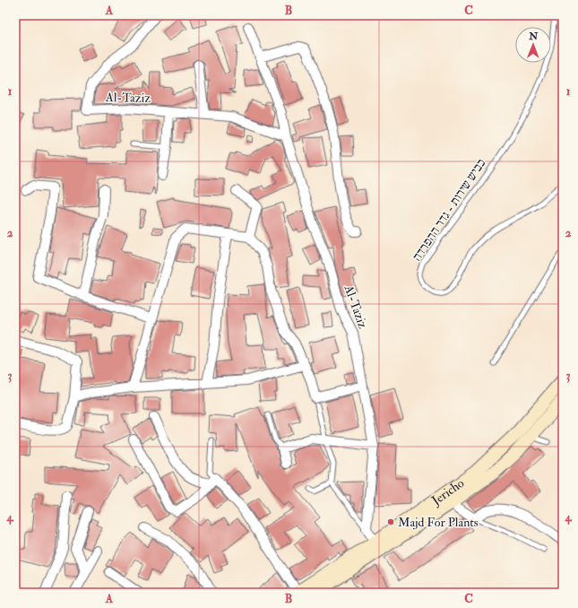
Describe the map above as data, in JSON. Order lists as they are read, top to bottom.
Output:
{
  "streets": {
    "main road": ["Jericho"],
    "street": ["Al-Taziz"],
    "lane": ["כביש שירות - גדר ההפרדה"]
  },
  "places": ["Majd For Plants"],
  "north": "top",
  "grid": {
    "columns": ["A", "B", "C"],
    "rows": [
      "1",
      "2",
      "3",
      "4"
    ]
  }
}
